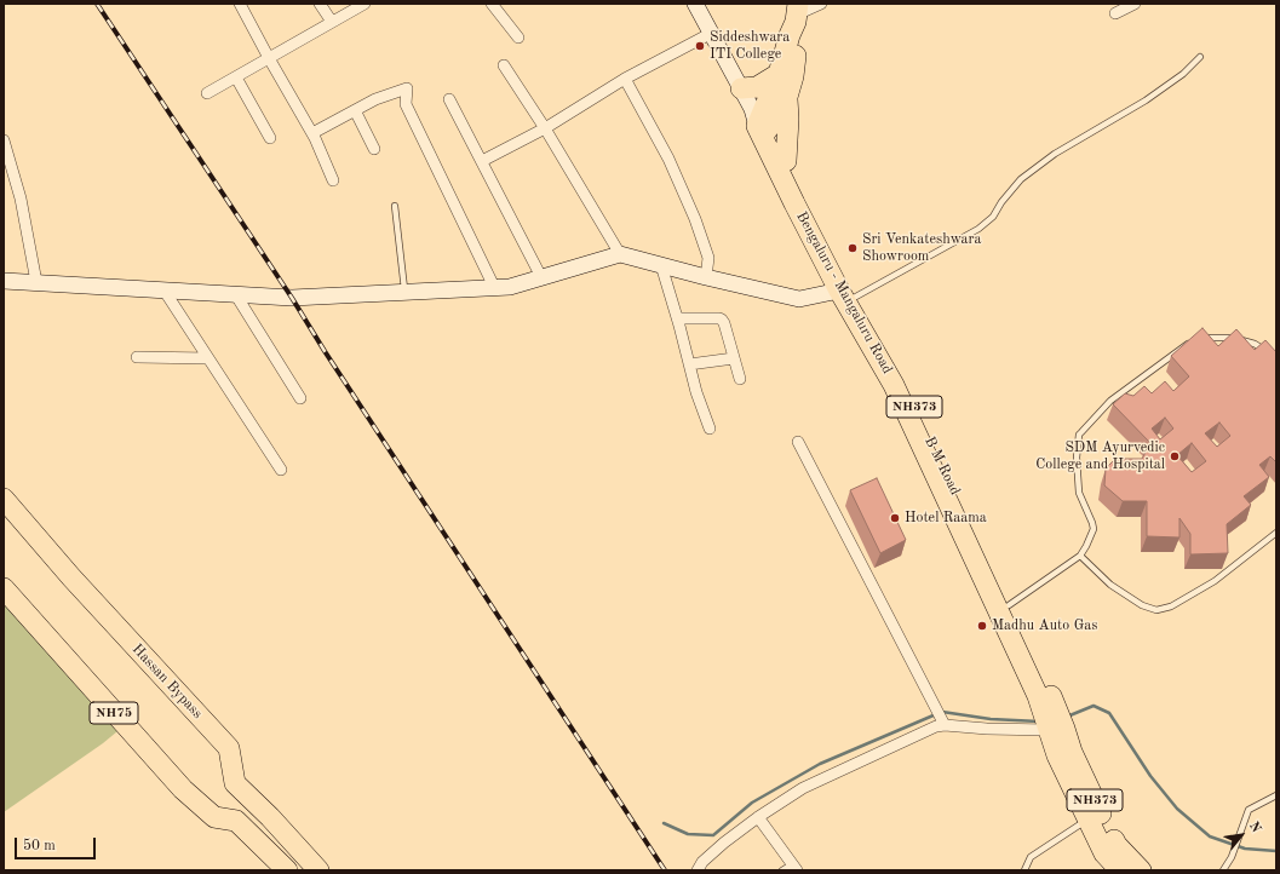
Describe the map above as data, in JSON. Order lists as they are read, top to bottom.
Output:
{
  "streets": {
    "highway": [
      "Bengaluru - Mangaluru Road",
      "NH373",
      "B M Road",
      "Hassan Bypass",
      "NH75"
    ]
  },
  "crossings": [
    ["Bengaluru - Mangaluru Road", "B M Road"]
  ],
  "places": [
    "Siddeshwara ITI College",
    "Sri Venkateshwara Showroom",
    "SDM Ayurvedic College and Hospital",
    "Hotel Raama",
    "Madhu Auto Gas"
  ],
  "scale_bar": "50 m",
  "north": "top right"
}
